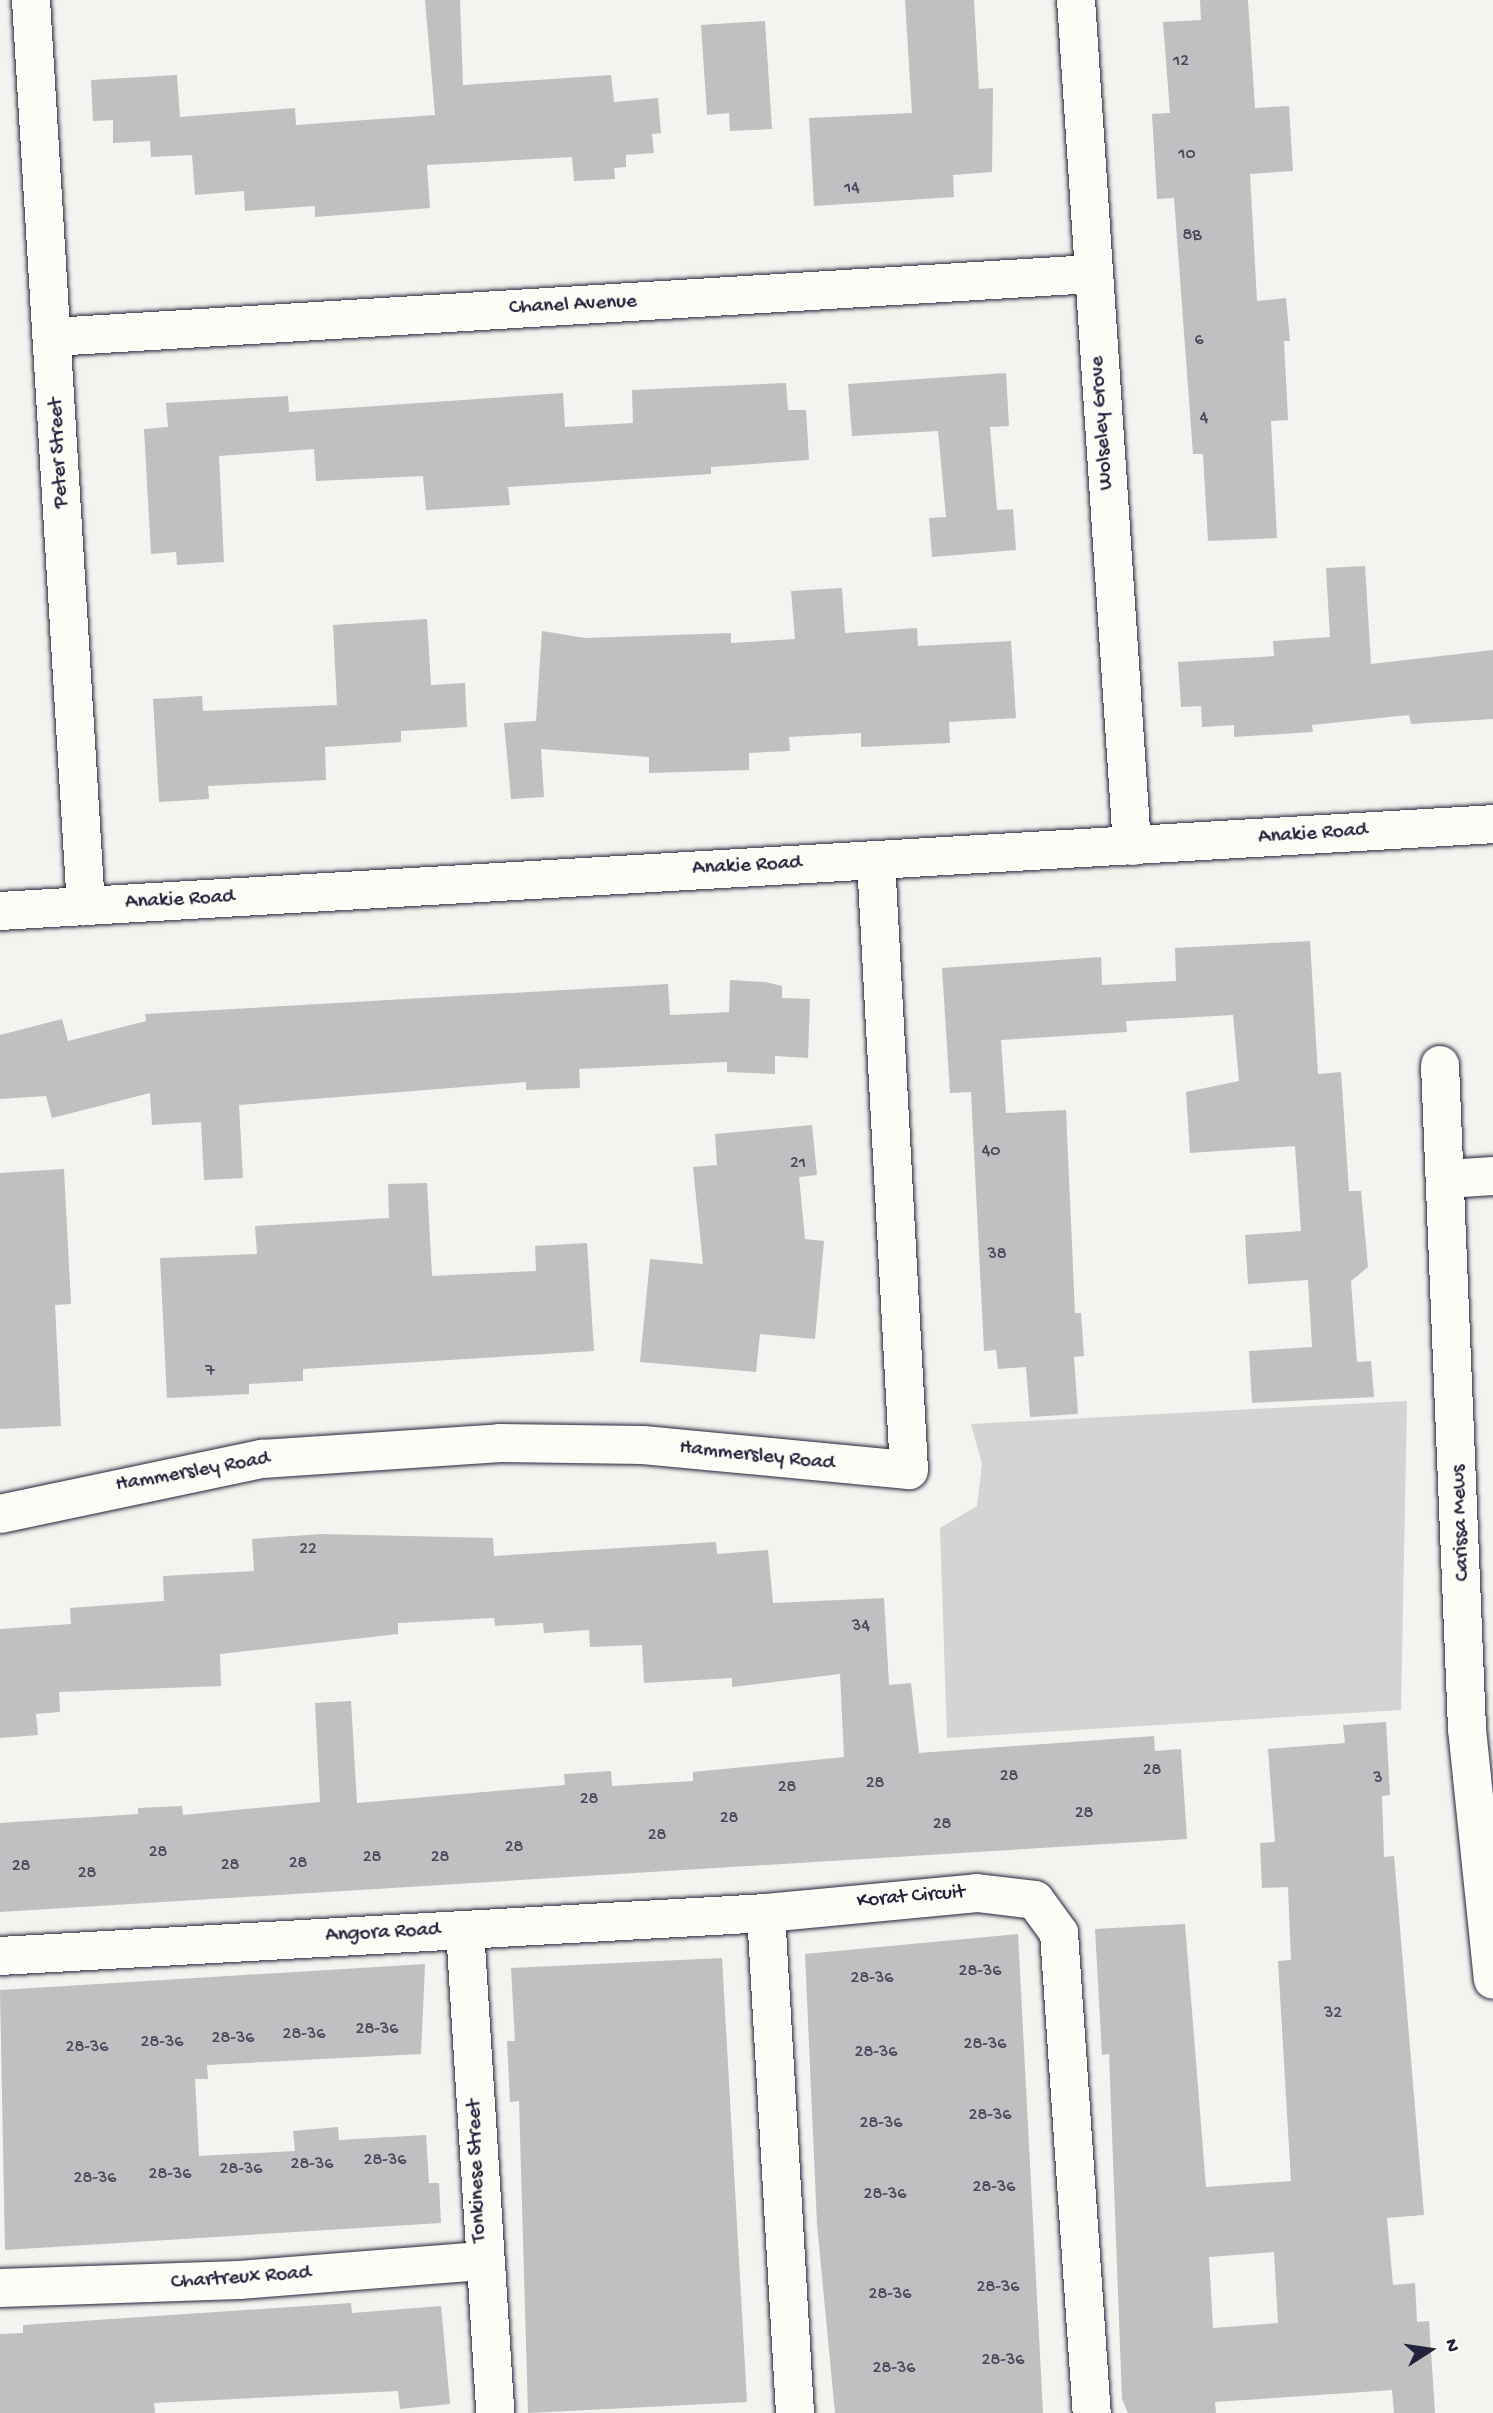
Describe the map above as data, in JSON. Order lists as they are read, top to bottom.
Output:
{
  "streets": {
    "street": [
      "Chanel Avenue",
      "Wolseley Grove",
      "Peter Street",
      "Anakie Road",
      "Hammersley Road",
      "Carissa Mews",
      "Korat Circuit",
      "Angora Road",
      "Tonkinese Street",
      "Chartreux Road"
    ]
  },
  "crossings": [
    ["Chanel Avenue", "Wolseley Grove"],
    ["Chanel Avenue", "Peter Street"],
    ["Wolseley Grove", "Anakie Road"],
    ["Peter Street", "Anakie Road"],
    ["Anakie Road", "Hammersley Road"],
    ["Korat Circuit", "Angora Road"],
    ["Angora Road", "Tonkinese Street"],
    ["Tonkinese Street", "Chartreux Road"]
  ],
  "house_numbers": [
    "12",
    "10",
    "14",
    "8B",
    "6",
    "4",
    "40",
    "21",
    "38",
    "7",
    "22",
    "34",
    "28",
    "28",
    "3",
    "28",
    "28",
    "28",
    "28",
    "28",
    "28",
    "28",
    "28",
    "28",
    "28",
    "28",
    "28",
    "28",
    "28",
    "28",
    "28-36",
    "28-36",
    "32",
    "28-36",
    "28-36",
    "28-36",
    "28-36",
    "28-36",
    "28-36",
    "28-36",
    "28-36",
    "28-36",
    "28-36",
    "28-36",
    "28-36",
    "28-36",
    "28-36",
    "28-36",
    "28-36",
    "28-36",
    "28-36",
    "28-36",
    "28-36"
  ],
  "north": "right"
}
